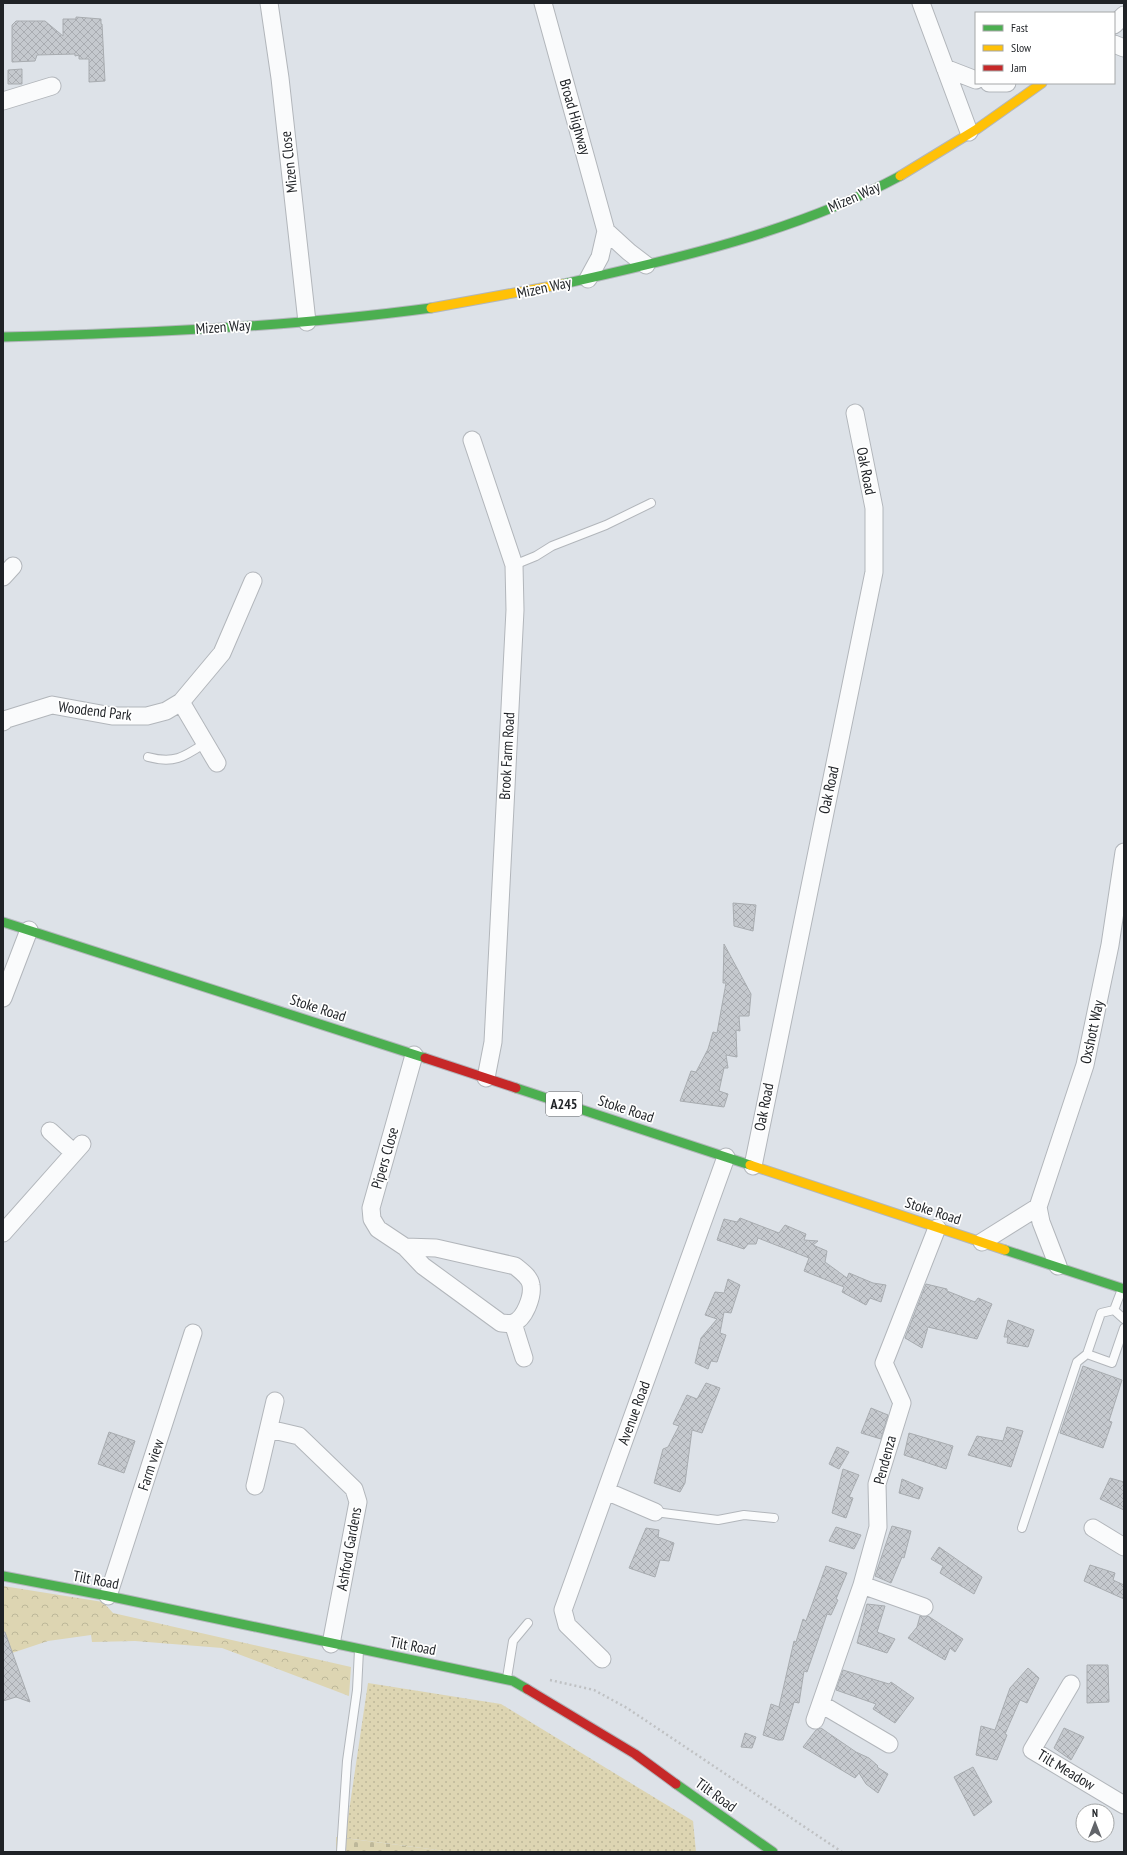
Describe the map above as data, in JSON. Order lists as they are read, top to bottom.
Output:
{
  "streets": {
    "street": [
      "Broad Highway",
      "Mizen Close",
      "Mizen Way",
      "Oak Road",
      "Woodend Park",
      "Brook Farm Road",
      "Stoke Road",
      "Oxshott Way",
      "A245",
      "Pipers Close",
      "Avenue Road",
      "Pendenza",
      "Farm view",
      "Ashford Gardens",
      "Tilt Road",
      "Tilt Meadow"
    ]
  },
  "crossings": [
    ["Broad Highway", "Mizen Way"],
    ["Mizen Close", "Mizen Way"],
    ["Oak Road", "Stoke Road"],
    ["Brook Farm Road", "Stoke Road"],
    ["Stoke Road", "Oxshott Way"],
    ["Stoke Road", "Pipers Close"],
    ["Stoke Road", "Avenue Road"],
    ["Stoke Road", "Pendenza"],
    ["Farm view", "Tilt Road"],
    ["Ashford Gardens", "Tilt Road"]
  ],
  "legend": ["Fast", "Slow", "Jam"],
  "north": "top"
}
